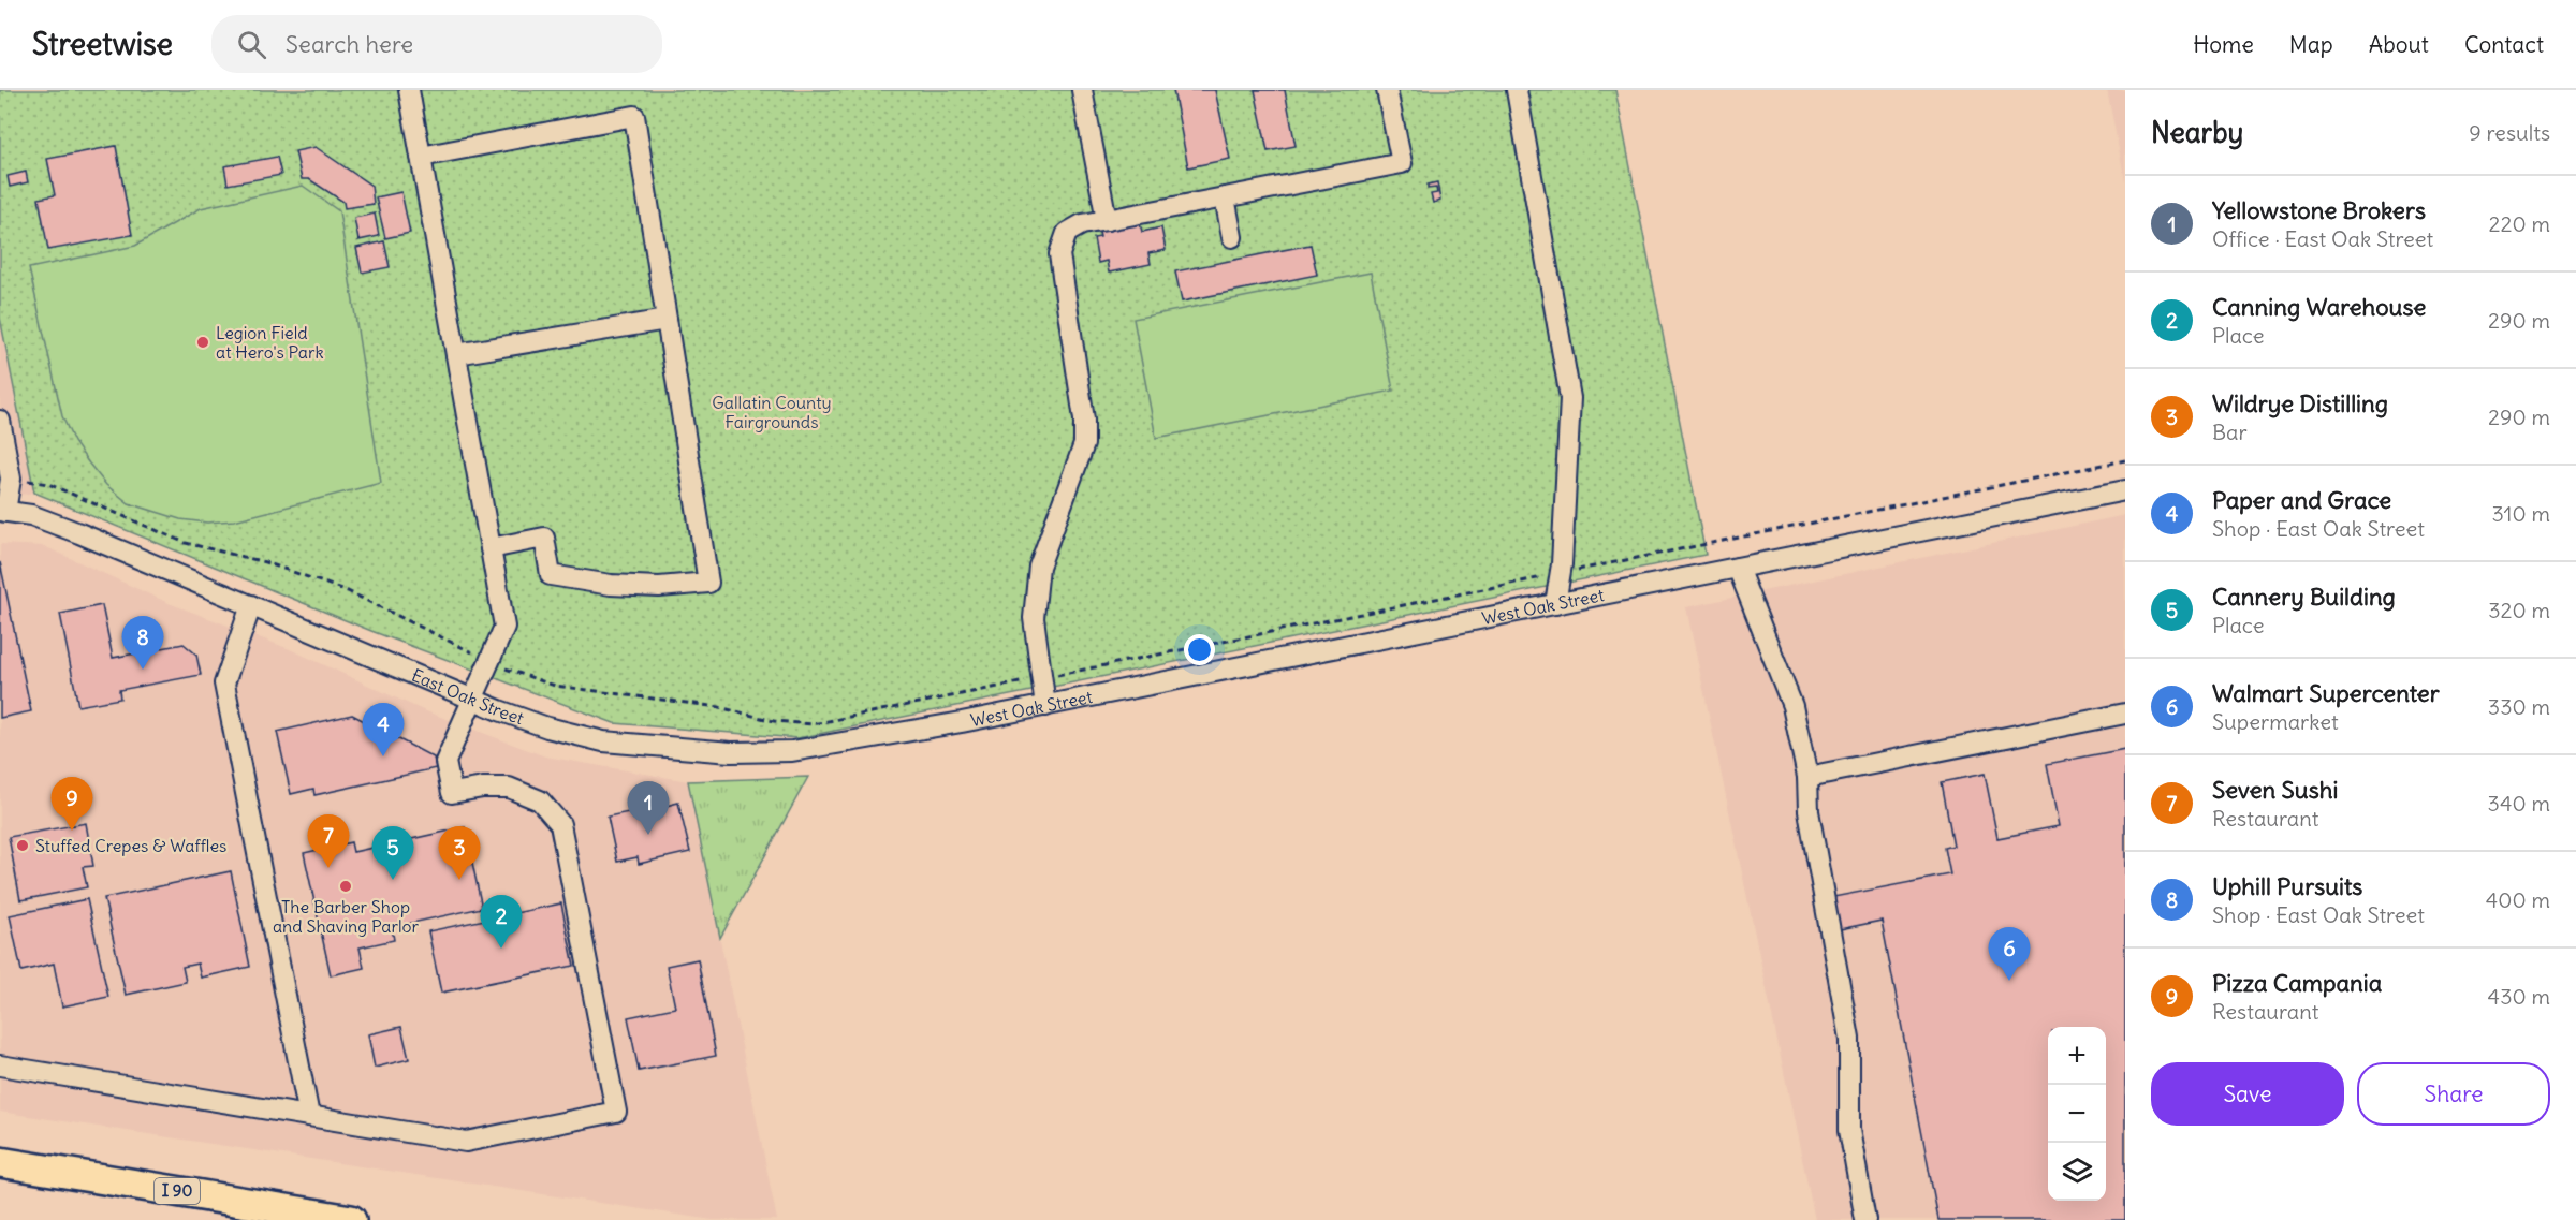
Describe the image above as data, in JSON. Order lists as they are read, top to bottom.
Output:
{
  "streets": {
    "highway": ["I 90"],
    "street": ["West Oak Street", "East Oak Street"]
  },
  "crossings": [
    ["West Oak Street", "East Oak Street"]
  ],
  "parks": ["Gallatin County Fairgrounds"],
  "places": ["Legion Field at Hero's Park", "Stuffed Crepes & Waffles", "The Barber Shop and Shaving Parlor"],
  "page": {
    "header": "Streetwise",
    "search": "Search here",
    "nav": [
      "Home",
      "Map",
      "About",
      "Contact"
    ],
    "heading": ["Nearby", "9 results"],
    "list": [
      {
        "mark": "1",
        "name": "Yellowstone Brokers",
        "note": "Office · East Oak Street",
        "value": "220 m"
      },
      {
        "mark": "2",
        "name": "Canning Warehouse",
        "note": "Place",
        "value": "290 m"
      },
      {
        "mark": "3",
        "name": "Wildrye Distilling",
        "note": "Bar",
        "value": "290 m"
      },
      {
        "mark": "4",
        "name": "Paper and Grace",
        "note": "Shop · East Oak Street",
        "value": "310 m"
      },
      {
        "mark": "5",
        "name": "Cannery Building",
        "note": "Place",
        "value": "320 m"
      },
      {
        "mark": "6",
        "name": "Walmart Supercenter",
        "note": "Supermarket",
        "value": "330 m"
      },
      {
        "mark": "7",
        "name": "Seven Sushi",
        "note": "Restaurant",
        "value": "340 m"
      },
      {
        "mark": "8",
        "name": "Uphill Pursuits",
        "note": "Shop · East Oak Street",
        "value": "400 m"
      },
      {
        "mark": "9",
        "name": "Pizza Campania",
        "note": "Restaurant",
        "value": "430 m"
      }
    ],
    "pins": [
      "8",
      "4",
      "9",
      "1",
      "7",
      "3",
      "5",
      "2",
      "6"
    ],
    "map_buttons": ["+", "−"],
    "buttons": ["Save", "Share"]
  }
}
